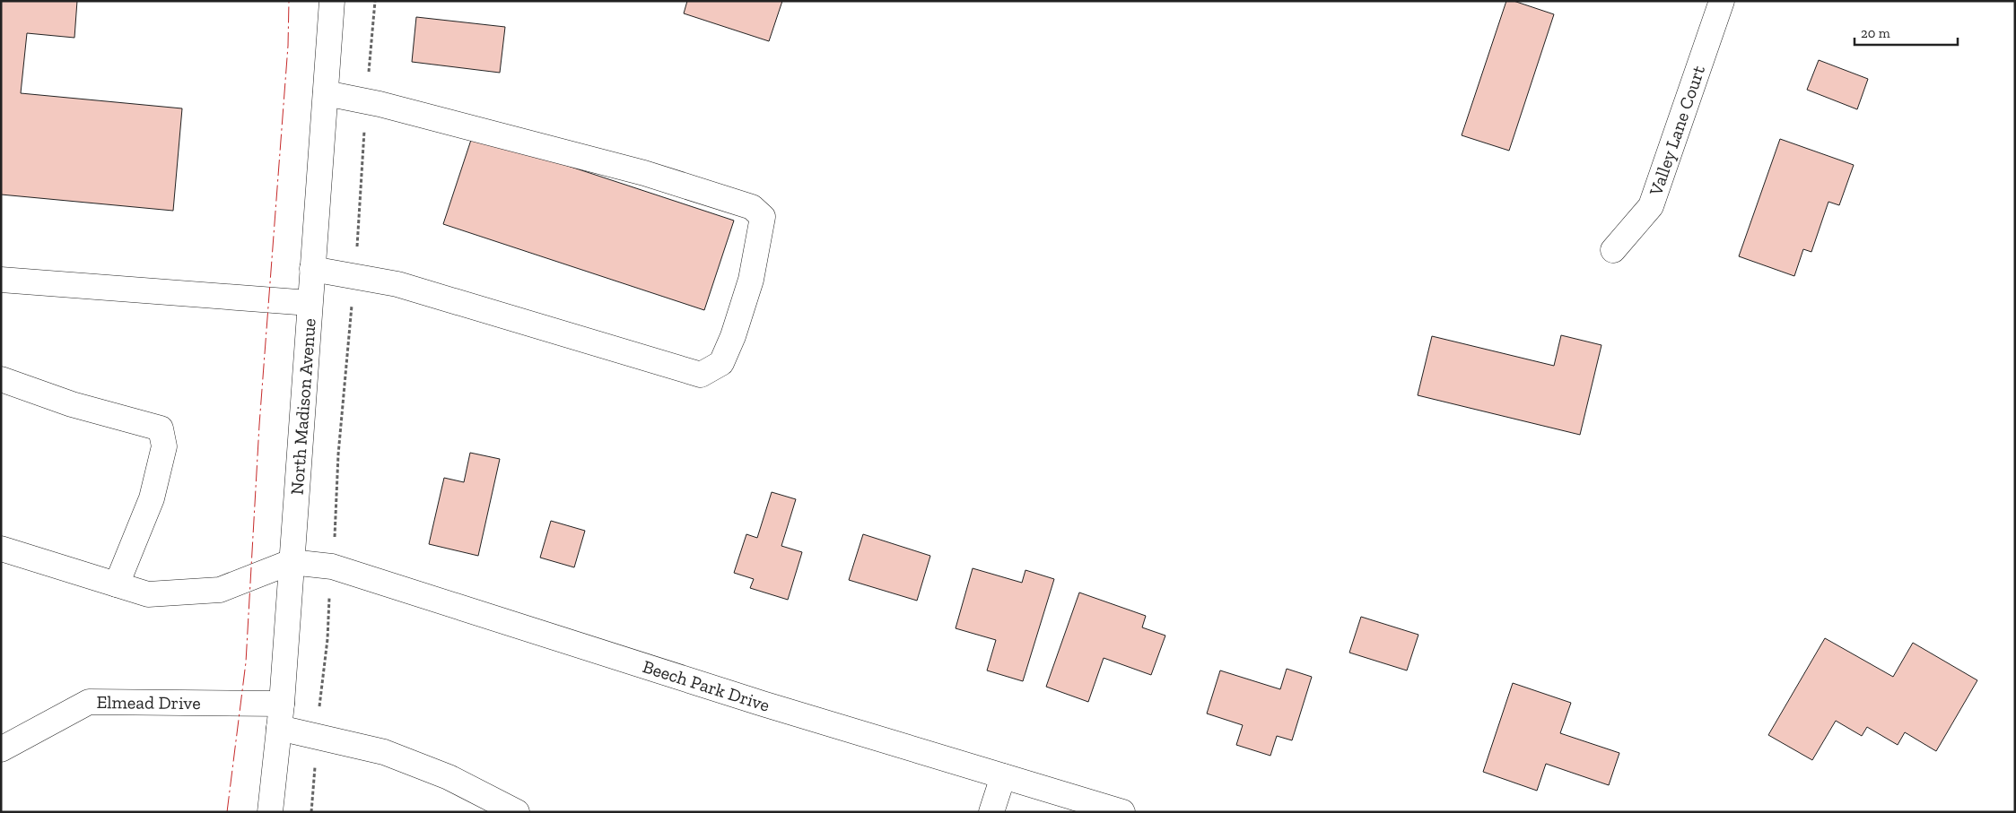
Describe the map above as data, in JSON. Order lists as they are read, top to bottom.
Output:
{
  "streets": {
    "street": [
      "Valley Lane Court",
      "North Madison Avenue",
      "Beech Park Drive",
      "Elmead Drive"
    ]
  },
  "crossings": [
    ["North Madison Avenue", "Beech Park Drive"],
    ["North Madison Avenue", "Elmead Drive"]
  ],
  "scale_bar": "20 m"
}
